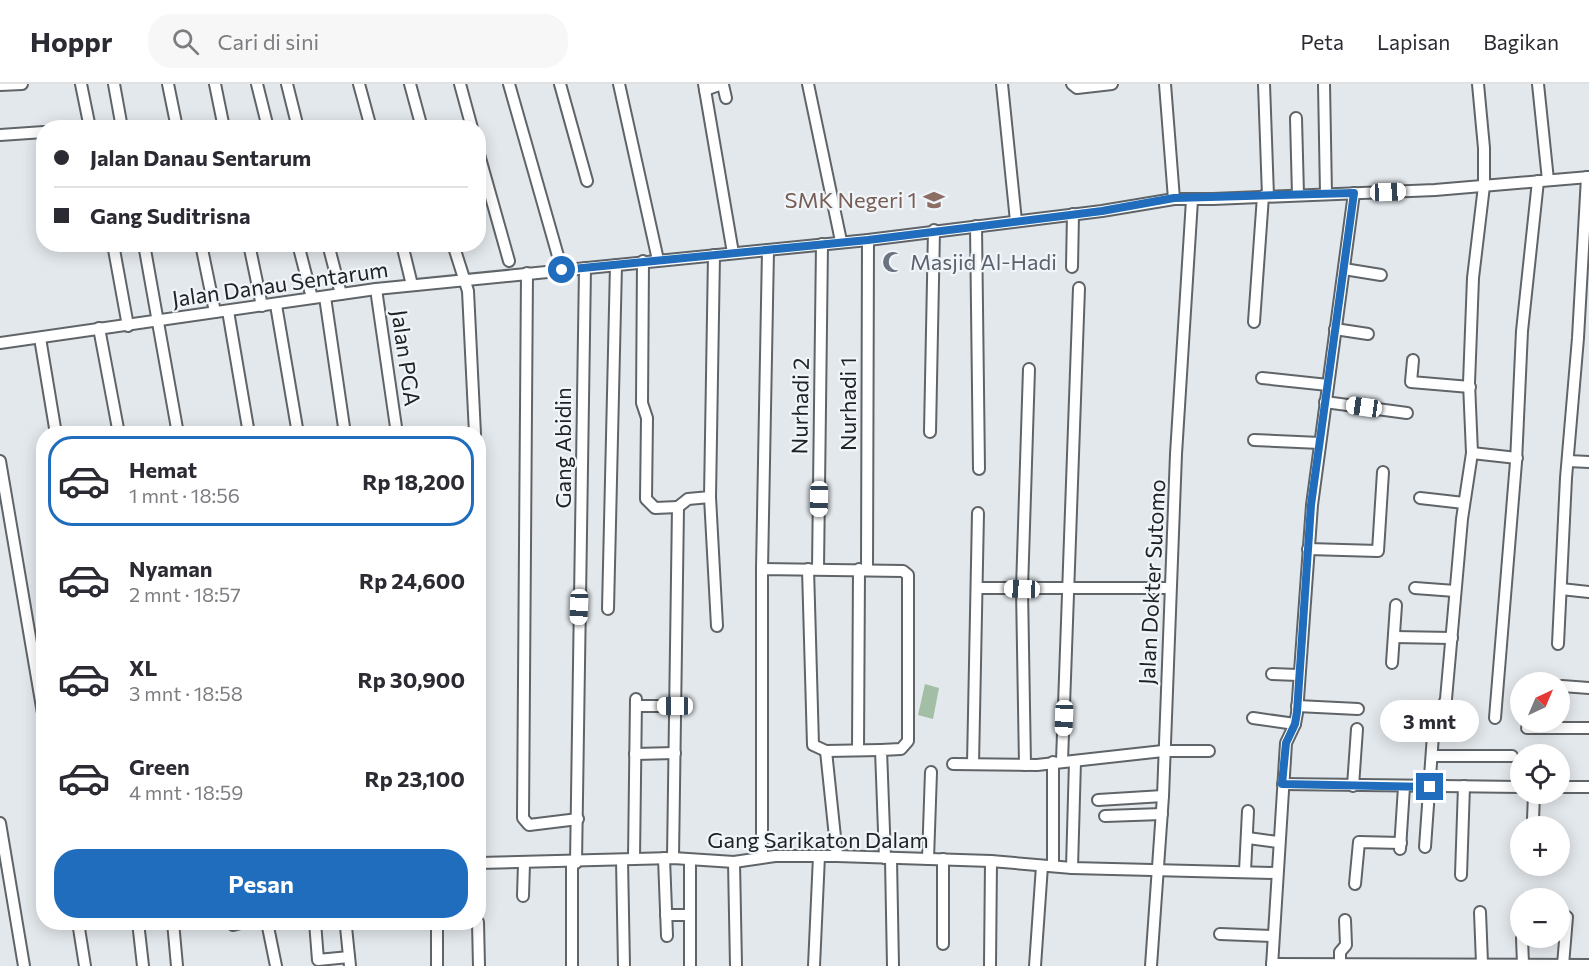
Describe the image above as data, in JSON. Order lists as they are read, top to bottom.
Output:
{
  "streets": {
    "street": [
      "Jalan Danau Sentarum",
      "Jalan PGA",
      "Nurhadi 1",
      "Nurhadi 2",
      "Gang Abidin",
      "Jalan Dokter Sutomo",
      "Gang Sarikaton Dalam"
    ]
  },
  "crossings": [
    ["Jalan Danau Sentarum", "Jalan PGA"],
    ["Jalan Danau Sentarum", "Nurhadi 1"],
    ["Jalan Danau Sentarum", "Nurhadi 2"],
    ["Jalan Danau Sentarum", "Gang Abidin"],
    ["Jalan Danau Sentarum", "Jalan Dokter Sutomo"],
    ["Gang Abidin", "Gang Sarikaton Dalam"],
    ["Jalan Dokter Sutomo", "Gang Sarikaton Dalam"]
  ],
  "places": {
    "school or university": ["SMK Negeri 1"],
    "mosque": ["Masjid Al-Hadi"]
  },
  "north": "top right",
  "page": {
    "header": "Hoppr",
    "search": "Cari di sini",
    "nav": ["Peta", "Lapisan", "Bagikan"],
    "banner": ["Jalan Danau Sentarum", "Gang Suditrisna"],
    "list": [
      {
        "name": "Hemat",
        "note": "1 mnt · 18:56",
        "value": "Rp 18,200"
      },
      {
        "name": "Nyaman",
        "note": "2 mnt · 18:57",
        "value": "Rp 24,600"
      },
      {
        "name": "XL",
        "note": "3 mnt · 18:58",
        "value": "Rp 30,900"
      },
      {
        "name": "Green",
        "note": "4 mnt · 18:59",
        "value": "Rp 23,100"
      }
    ],
    "map_buttons": ["+", "−"],
    "bubble": "3 mnt",
    "buttons": "Pesan"
  }
}
